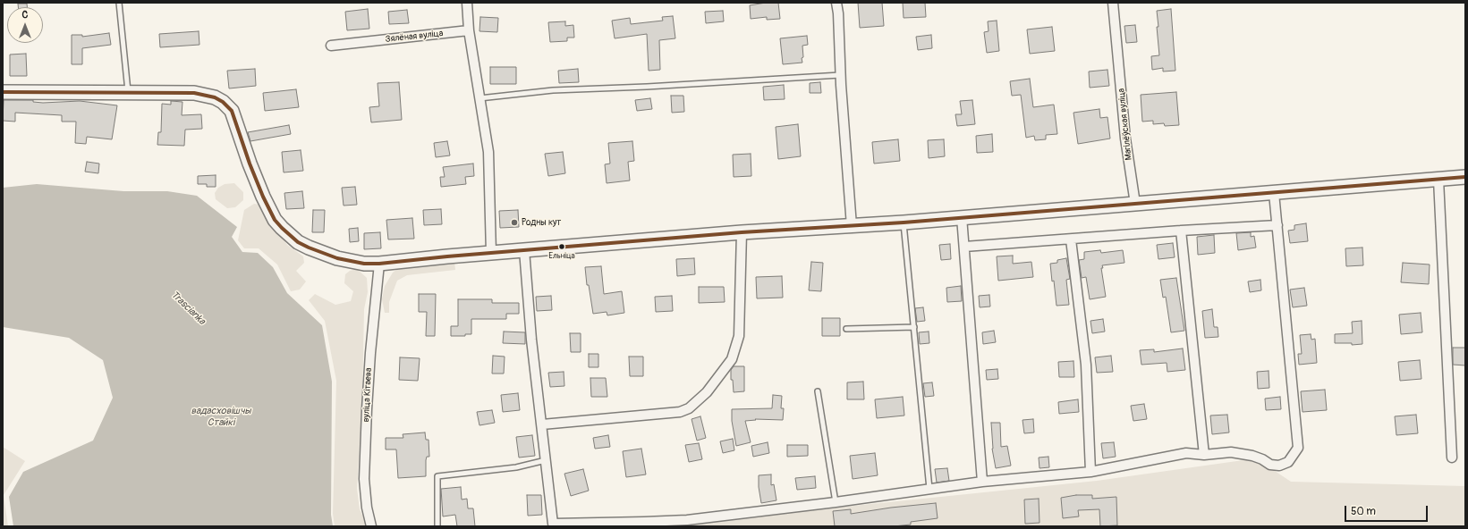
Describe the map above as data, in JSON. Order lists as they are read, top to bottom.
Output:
{
  "streets": {
    "street": ["Зялёная вуліца", "Магілёўская вуліца", "вуліца Кітаева"]
  },
  "water": ["Trascianka", "вадасховішчы Стайкі"],
  "places": ["Родны кут", "Ельніца"],
  "scale_bar": "50 m",
  "north": "top"
}
